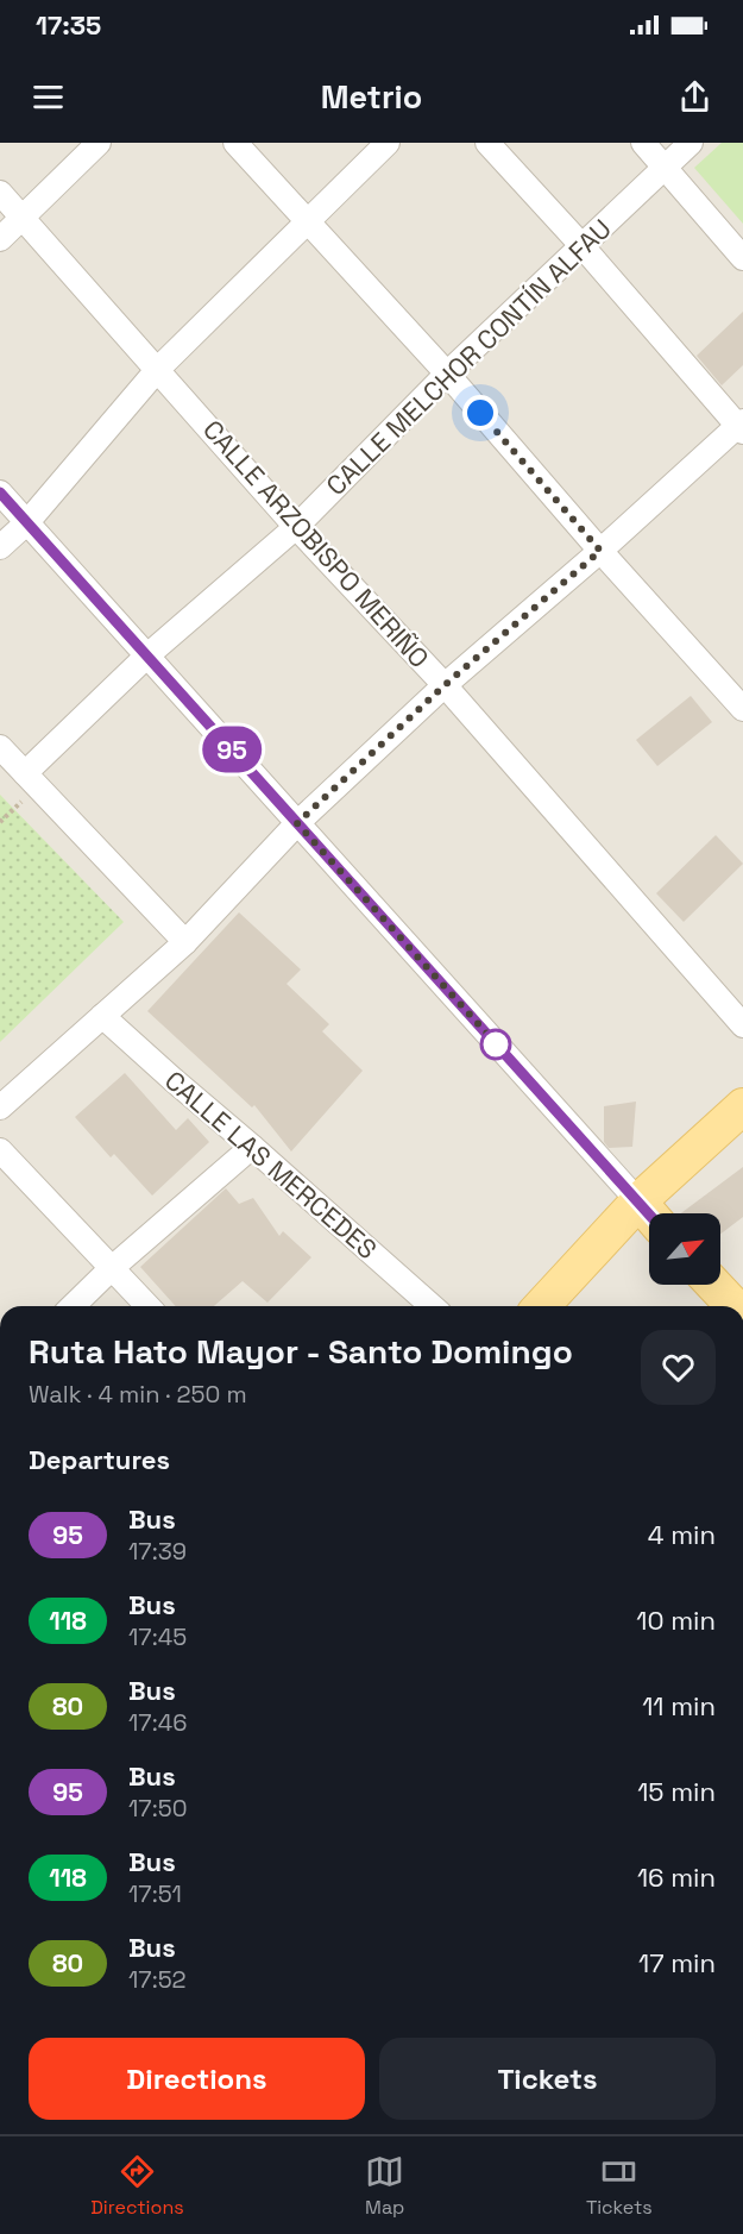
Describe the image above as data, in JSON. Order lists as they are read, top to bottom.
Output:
{
  "streets": {
    "street": ["CALLE MELCHOR CONTÍN ALFAU", "CALLE ARZOBISPO MERIÑO", "CALLE LAS MERCEDES"]
  },
  "crossings": [
    ["CALLE MELCHOR CONTÍN ALFAU", "CALLE ARZOBISPO MERIÑO"]
  ],
  "lines": ["bus line 95"],
  "north": "top right",
  "page": {
    "status": "17:35",
    "header": "Metrio",
    "on_map": "95",
    "heading": [
      ["Ruta Hato Mayor - Santo Domingo", "Walk · 4 min · 250 m"],
      "Departures"
    ],
    "list": [
      {
        "mark": "95",
        "name": "Bus",
        "note": "17:39",
        "value": "4 min"
      },
      {
        "mark": "118",
        "name": "Bus",
        "note": "17:45",
        "value": "10 min"
      },
      {
        "mark": "80",
        "name": "Bus",
        "note": "17:46",
        "value": "11 min"
      },
      {
        "mark": "95",
        "name": "Bus",
        "note": "17:50",
        "value": "15 min"
      },
      {
        "mark": "118",
        "name": "Bus",
        "note": "17:51",
        "value": "16 min"
      },
      {
        "mark": "80",
        "name": "Bus",
        "note": "17:52",
        "value": "17 min"
      }
    ],
    "buttons": ["Directions", "Tickets"],
    "tabs": ["Directions", "Map", "Tickets"]
  }
}
